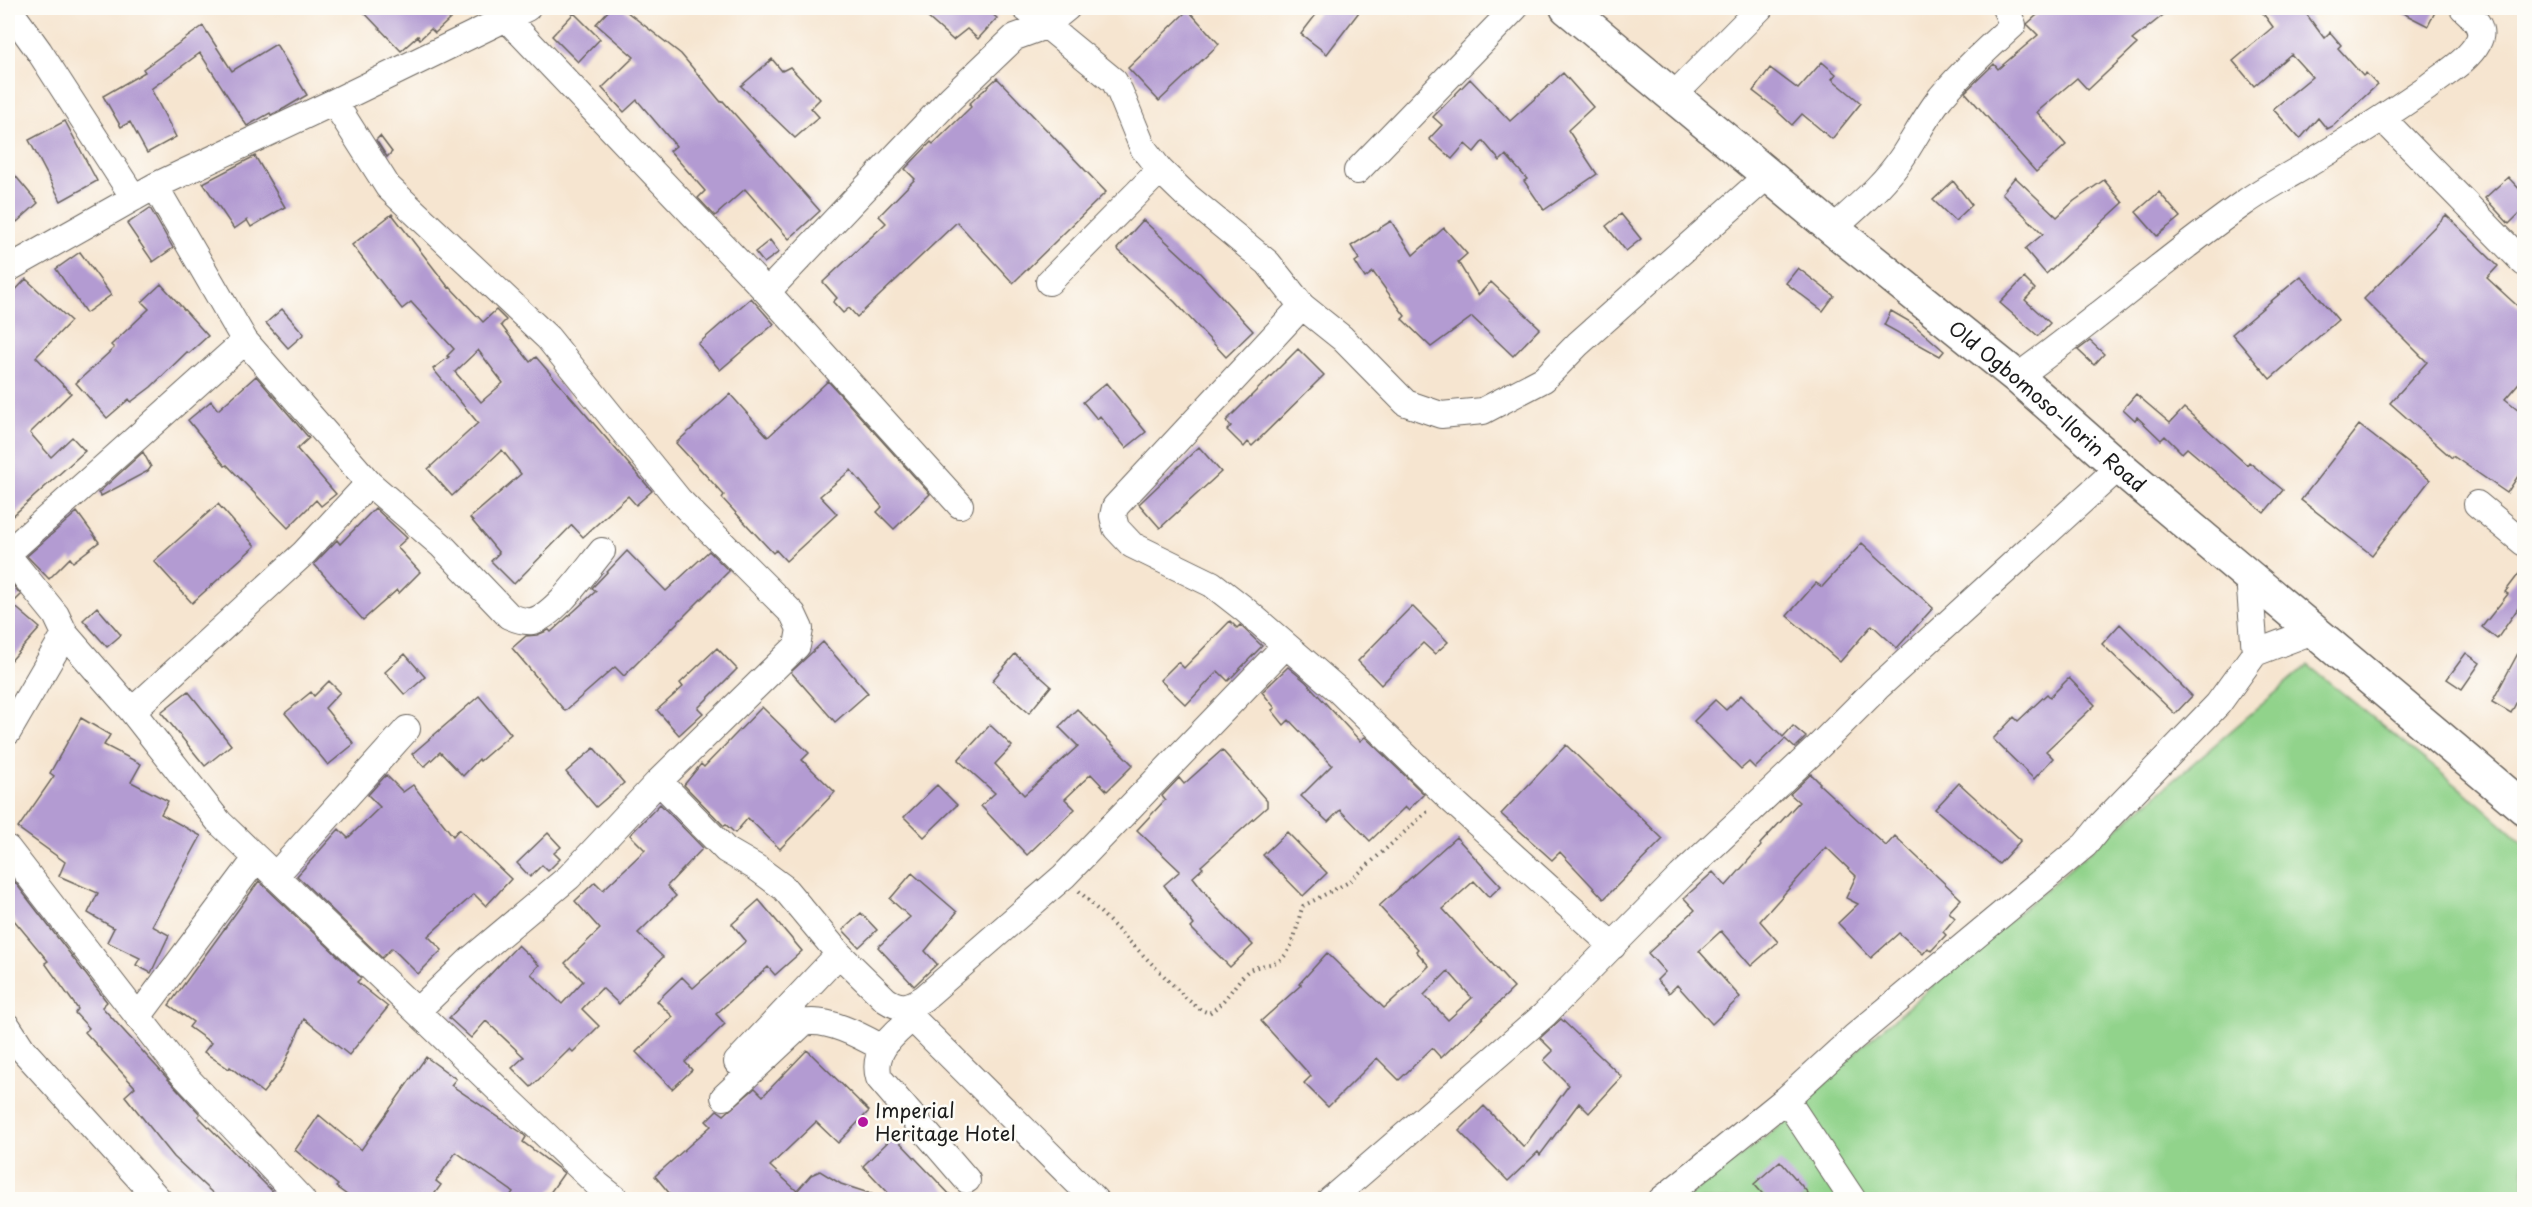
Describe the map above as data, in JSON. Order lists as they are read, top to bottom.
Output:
{
  "streets": {
    "highway": ["Old Ogbomoso-Ilorin Road"]
  },
  "places": ["Imperial Heritage Hotel"]
}
